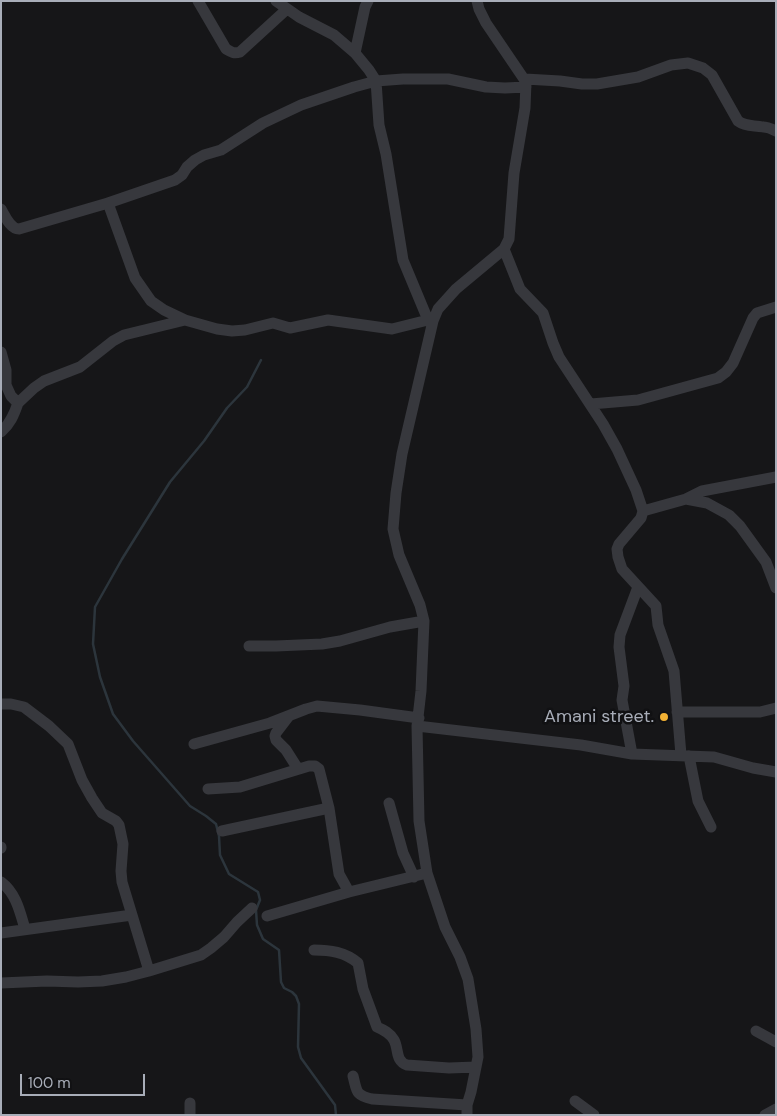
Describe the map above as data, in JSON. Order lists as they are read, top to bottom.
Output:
{
  "places": ["Amani street."],
  "scale_bar": "100 m"
}
